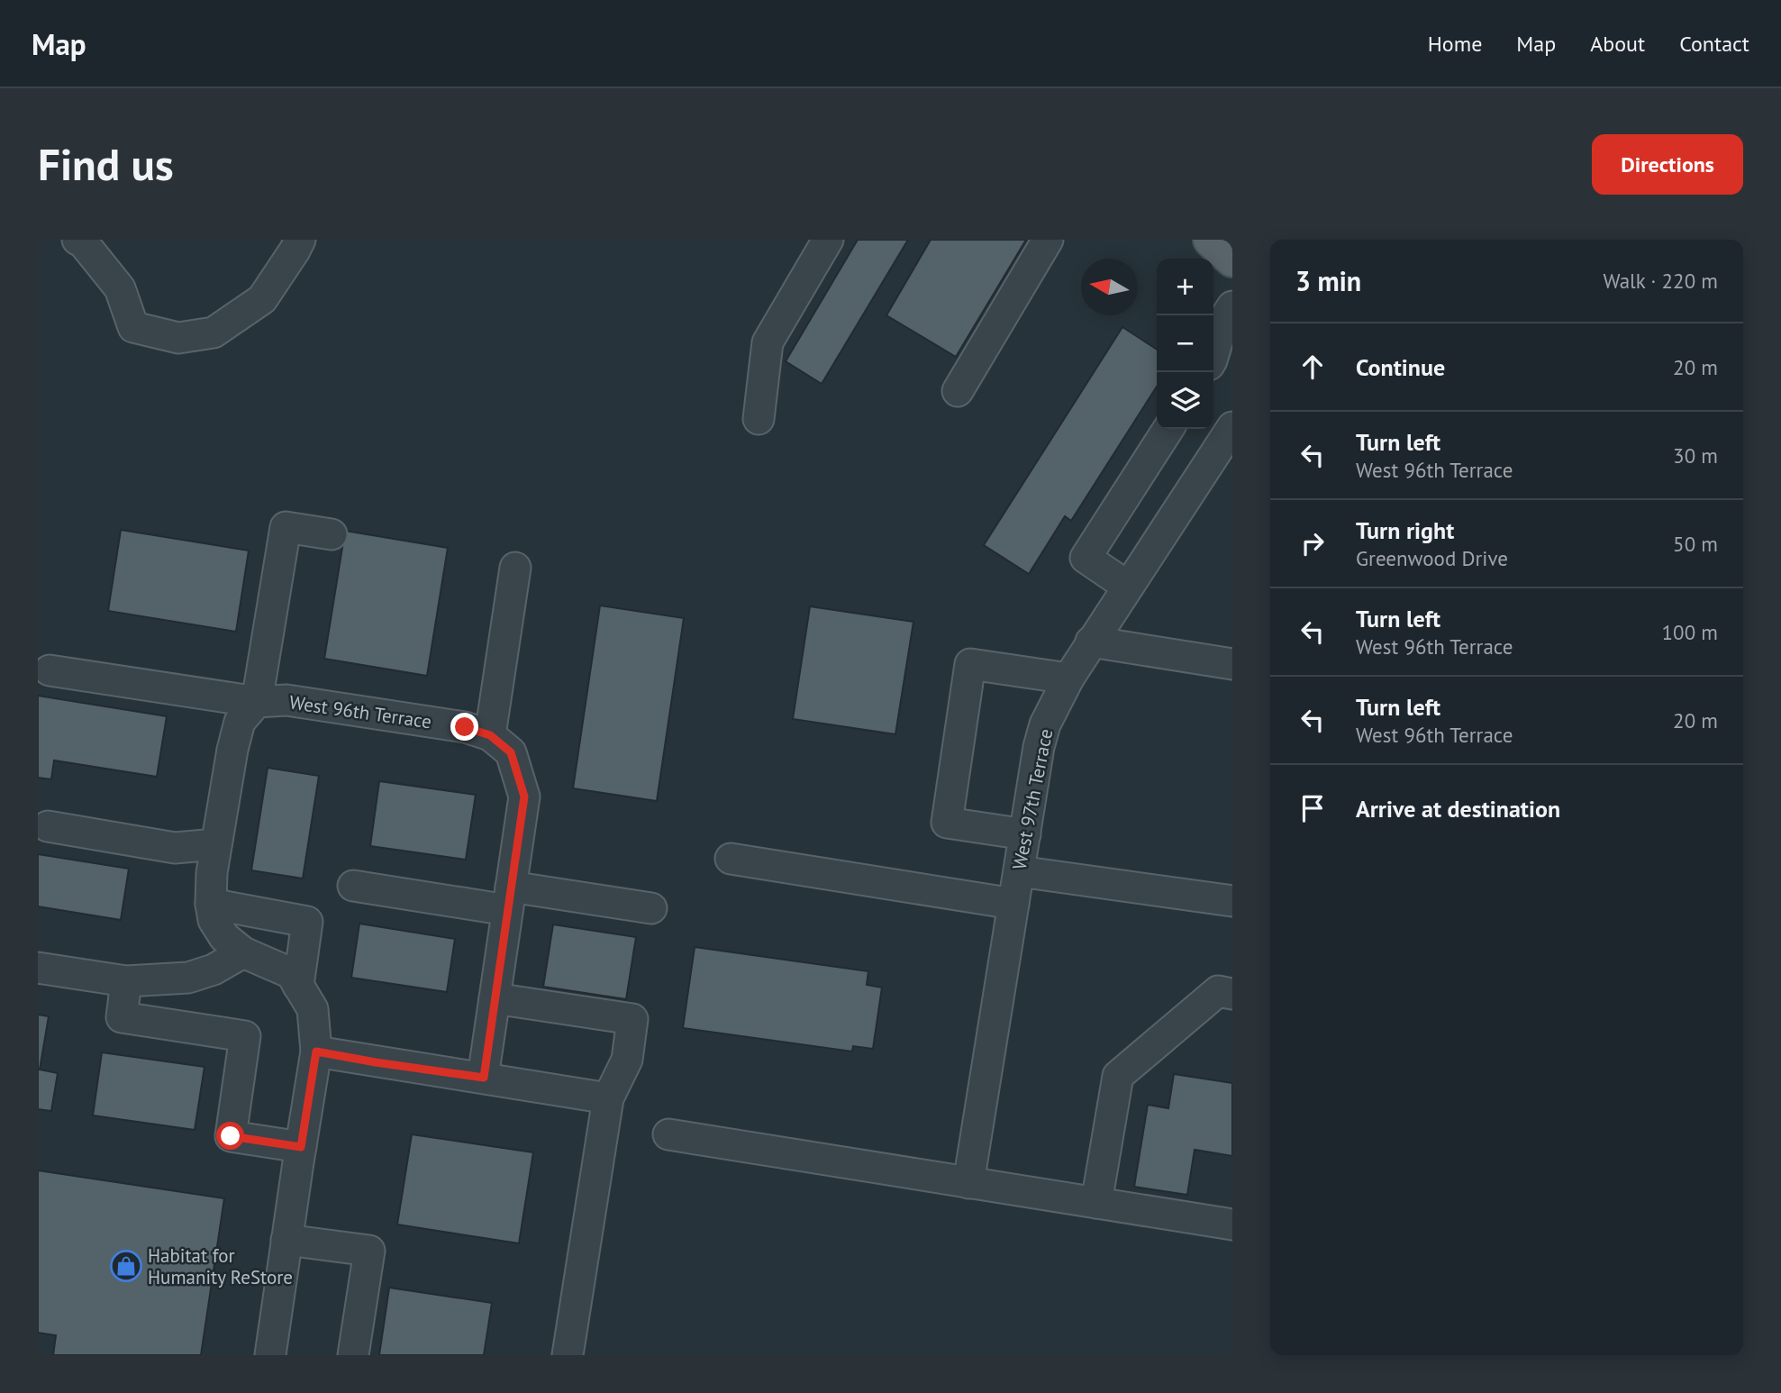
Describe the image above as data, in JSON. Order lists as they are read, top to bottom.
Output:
{
  "streets": {
    "street": ["West 96th Terrace", "West 97th Terrace"]
  },
  "places": {
    "shop": ["Habitat for Humanity ReStore"]
  },
  "north": "left",
  "page": {
    "header": "Map",
    "nav": [
      "Home",
      "Map",
      "About",
      "Contact"
    ],
    "buttons": "Directions",
    "title": "Find us",
    "heading": ["3 min", "Walk · 220 m"],
    "map_buttons": ["+", "−"],
    "list": [
      ["Continue", "20 m"],
      ["Turn left", "West 96th Terrace", "30 m"],
      ["Turn right", "Greenwood Drive", "50 m"],
      ["Turn left", "West 96th Terrace", "100 m"],
      ["Turn left", "West 96th Terrace", "20 m"],
      "Arrive at destination"
    ]
  }
}
